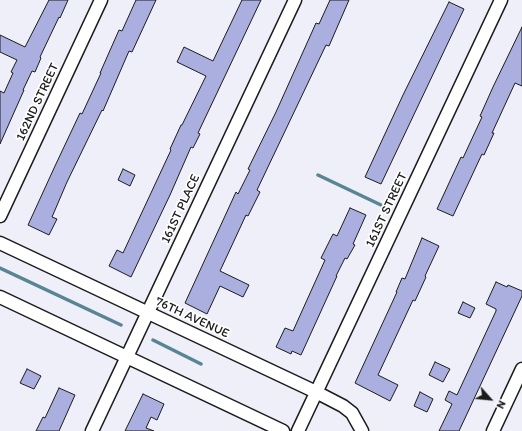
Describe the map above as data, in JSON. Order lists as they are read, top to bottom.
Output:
{
  "streets": {
    "street": [
      "162ND STREET",
      "161ST PLACE",
      "161ST STREET",
      "76TH AVENUE"
    ]
  },
  "crossings": [
    ["161ST PLACE", "76TH AVENUE"],
    ["161ST STREET", "76TH AVENUE"]
  ],
  "north": "bottom right"
}
